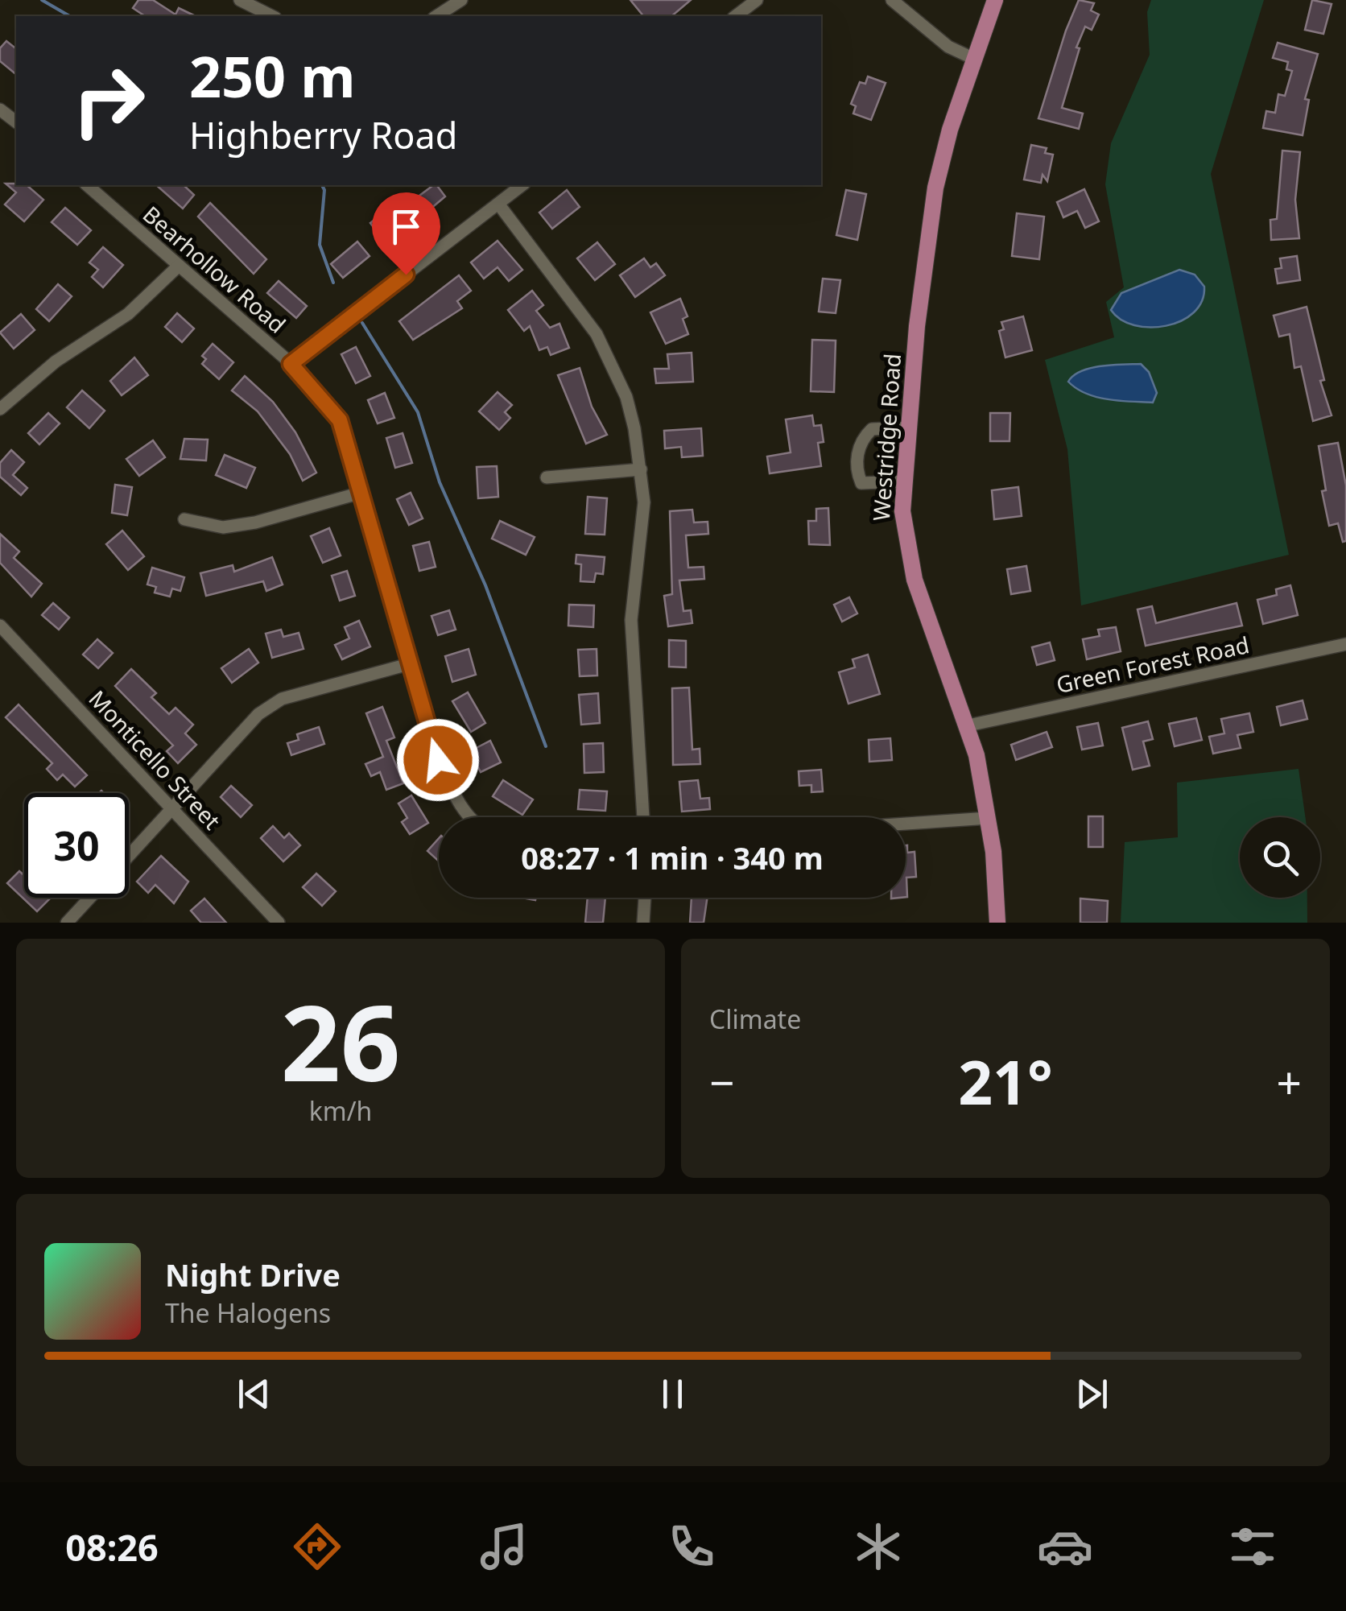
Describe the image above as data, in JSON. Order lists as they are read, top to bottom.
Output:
{
  "streets": {
    "main road": ["Westridge Road"],
    "street": ["Bearhollow Road", "Green Forest Road", "Monticello Street"]
  },
  "crossings": [
    ["Westridge Road", "Green Forest Road"]
  ],
  "page": {
    "turn": ["250 m", "Highberry Road"],
    "limit": "30",
    "trip": "08:27 · 1 min · 340 m",
    "tile": [
      ["26", "km/h"],
      "Climate"
    ],
    "heat": ["−", "21°", "+"],
    "song": ["Night Drive", "The Halogens"],
    "tabs": "08:26"
  }
}
